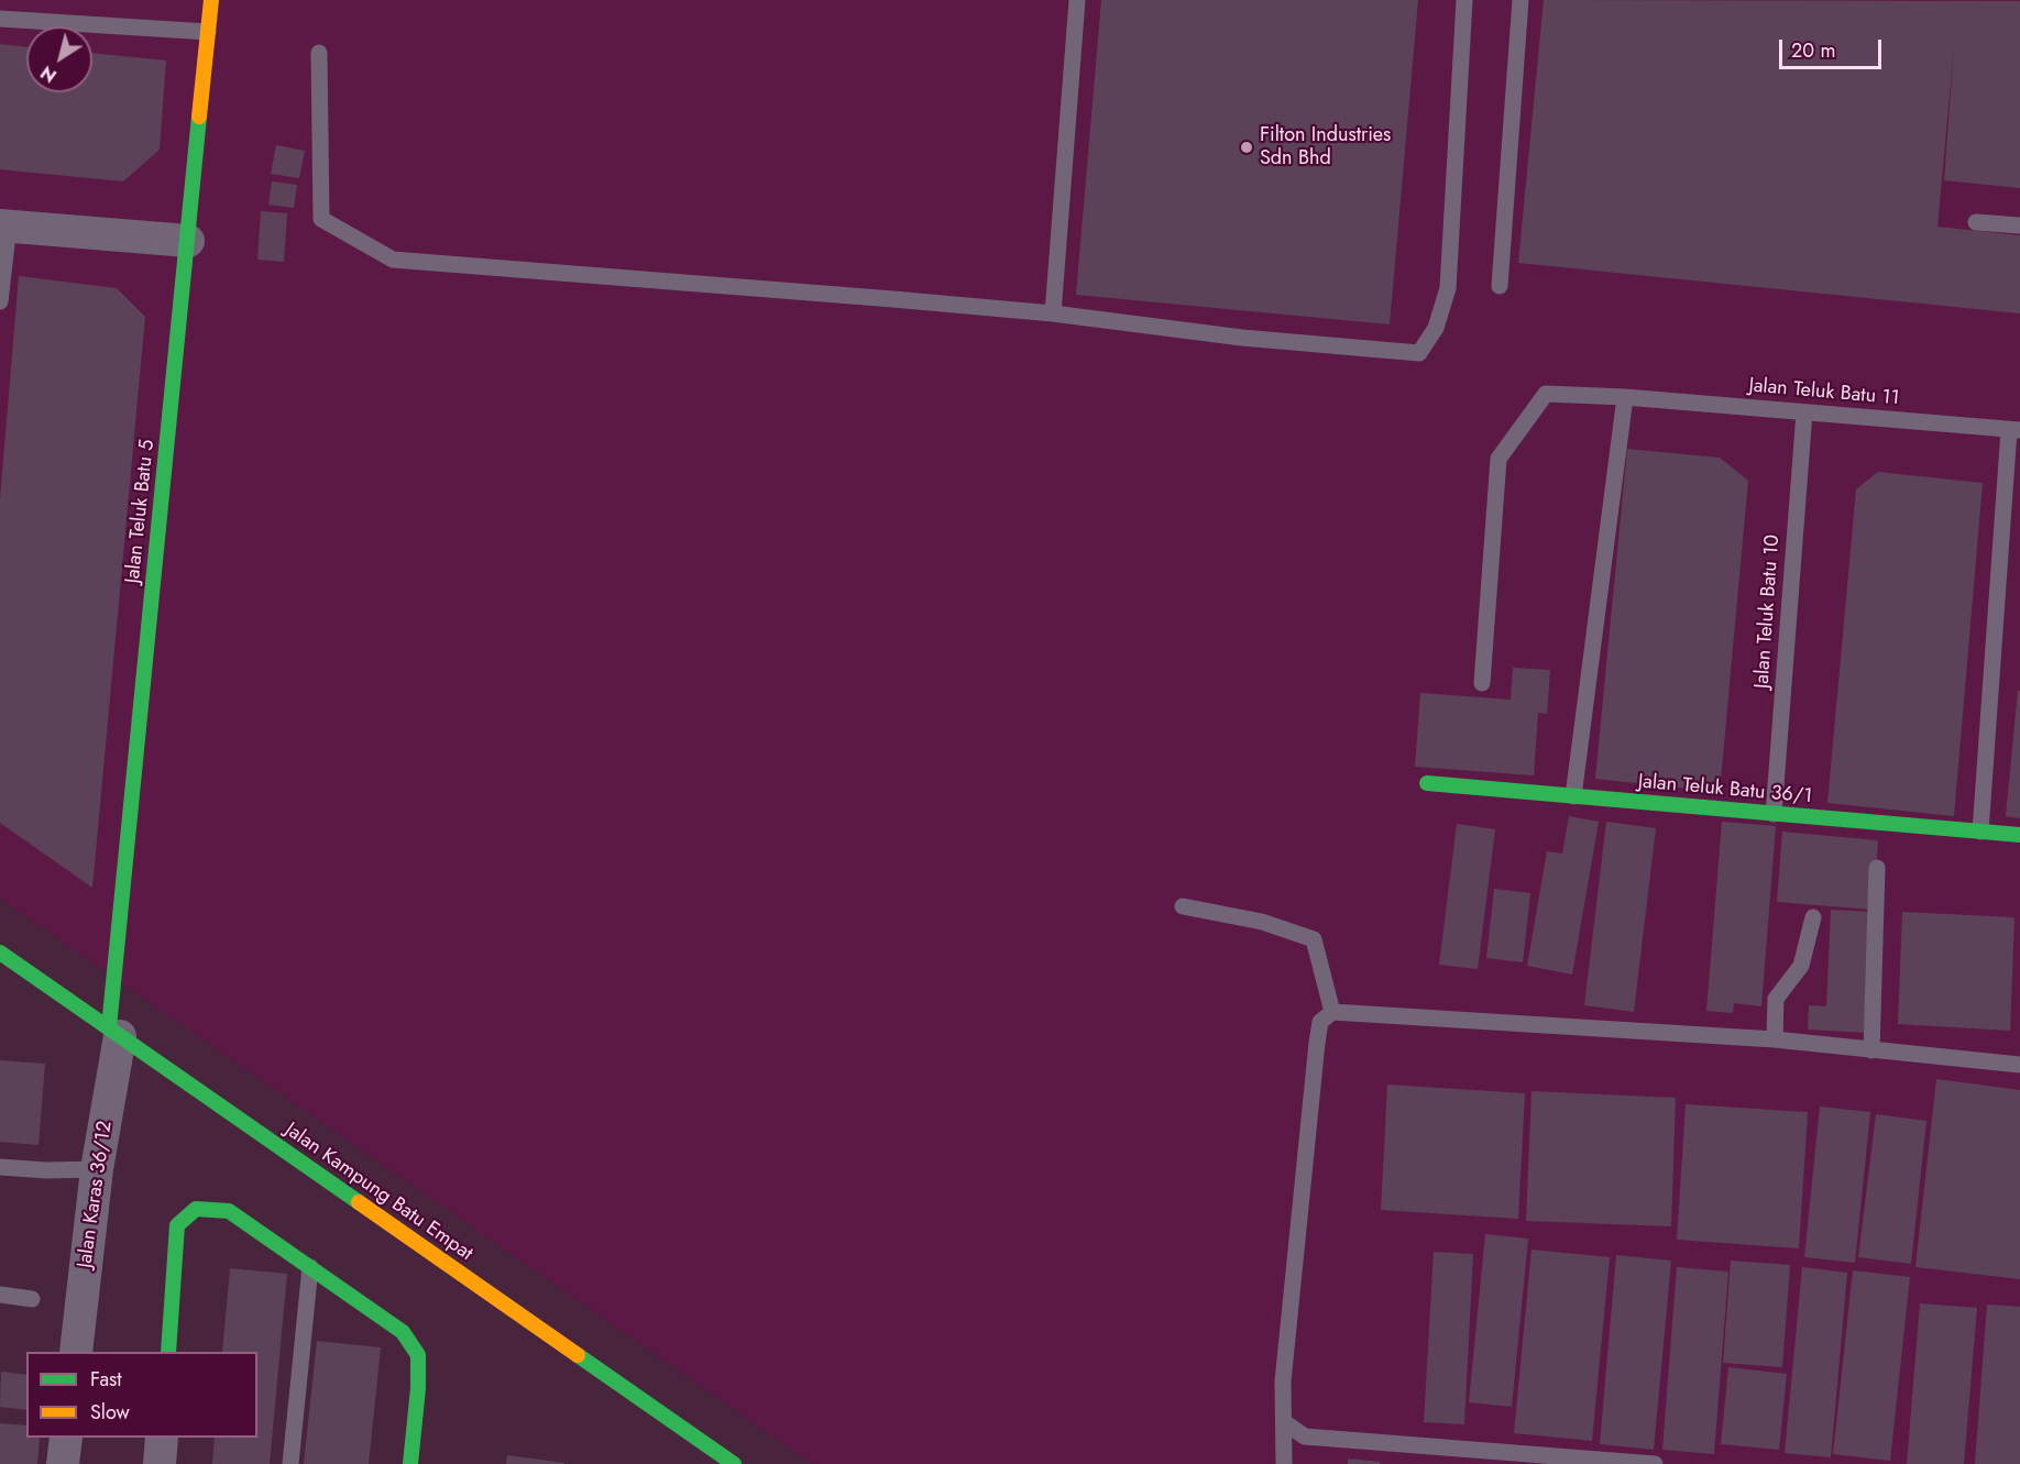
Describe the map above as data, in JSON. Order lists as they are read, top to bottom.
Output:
{
  "streets": {
    "street": [
      "Jalan Teluk Batu 5",
      "Jalan Teluk Batu 36/1",
      "Jalan Kampung Batu Empat",
      "Jalan Karas 36/12"
    ],
    "lane": ["Jalan Teluk Batu 11", "Jalan Teluk Batu 10"]
  },
  "crossings": [
    ["Jalan Teluk Batu 11", "Jalan Teluk Batu 10"],
    ["Jalan Teluk Batu 5", "Jalan Kampung Batu Empat"],
    ["Jalan Teluk Batu 5", "Jalan Karas 36/12"],
    ["Jalan Teluk Batu 10", "Jalan Teluk Batu 36/1"],
    ["Jalan Kampung Batu Empat", "Jalan Karas 36/12"]
  ],
  "places": ["Filton Industries Sdn Bhd"],
  "legend": ["Fast", "Slow"],
  "scale_bar": "20 m",
  "north": "bottom left"
}
